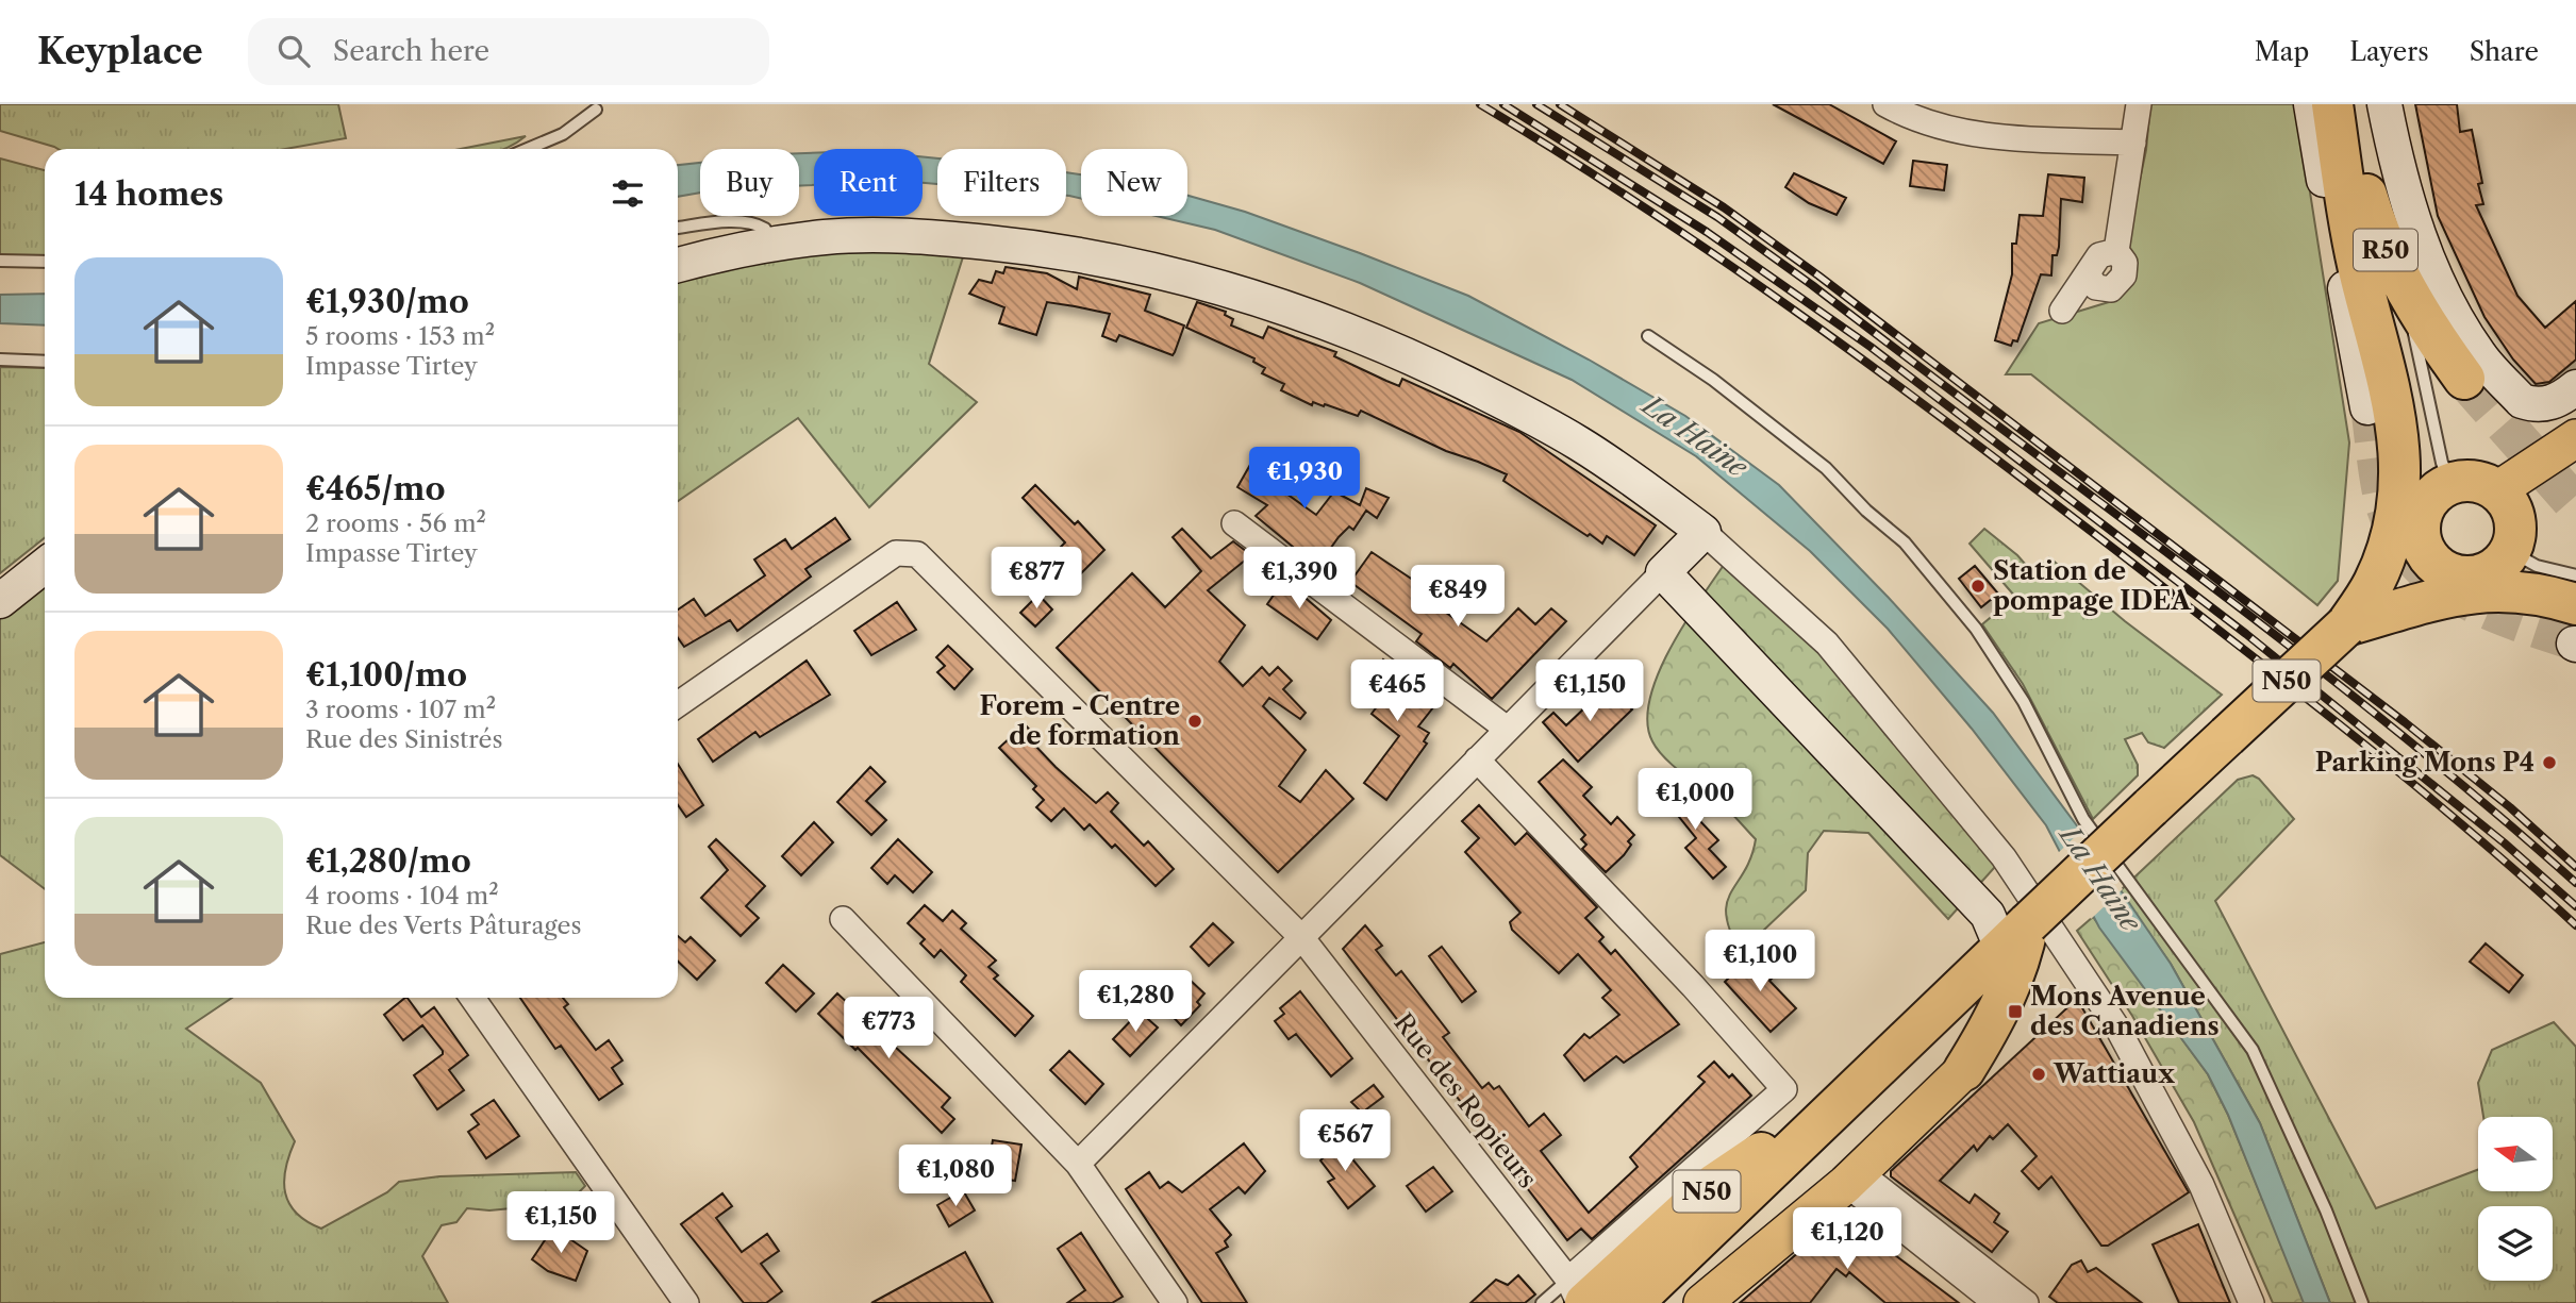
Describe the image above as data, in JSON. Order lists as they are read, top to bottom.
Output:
{
  "streets": {
    "highway": ["R50", "N50"],
    "street": ["Rue des Ropieurs"]
  },
  "crossings": [
    ["N50", "Rue des Ropieurs"]
  ],
  "water": ["La Haine"],
  "places": {
    "other": [
      "Station de pompage IDEA",
      "Forem - Centre de formation",
      "Parking Mons P4",
      "Wattiaux"
    ],
    "transit": ["Mons Avenue des Canadiens"]
  },
  "north": "left",
  "page": {
    "header": "Keyplace",
    "search": "Search here",
    "nav": ["Map", "Layers", "Share"],
    "chip": [
      "Buy",
      "Rent",
      "Filters",
      "New"
    ],
    "heading": "14 homes",
    "list": [
      {
        "name": "€1,930/mo",
        "note": "5 rooms · 153 m² · Impasse Tirtey"
      },
      {
        "name": "€465/mo",
        "note": "2 rooms · 56 m² · Impasse Tirtey"
      },
      {
        "name": "€1,100/mo",
        "note": "3 rooms · 107 m² · Rue des Sinistrés"
      },
      {
        "name": "€1,280/mo",
        "note": "4 rooms · 104 m² · Rue des Verts Pâturages"
      }
    ],
    "price": [
      "€1,930",
      "€877",
      "€1,390",
      "€849",
      "€465",
      "€1,150",
      "€1,000",
      "€1,100",
      "€1,280",
      "€773",
      "€567",
      "€1,080",
      "€1,150",
      "€1,120"
    ]
  }
}
